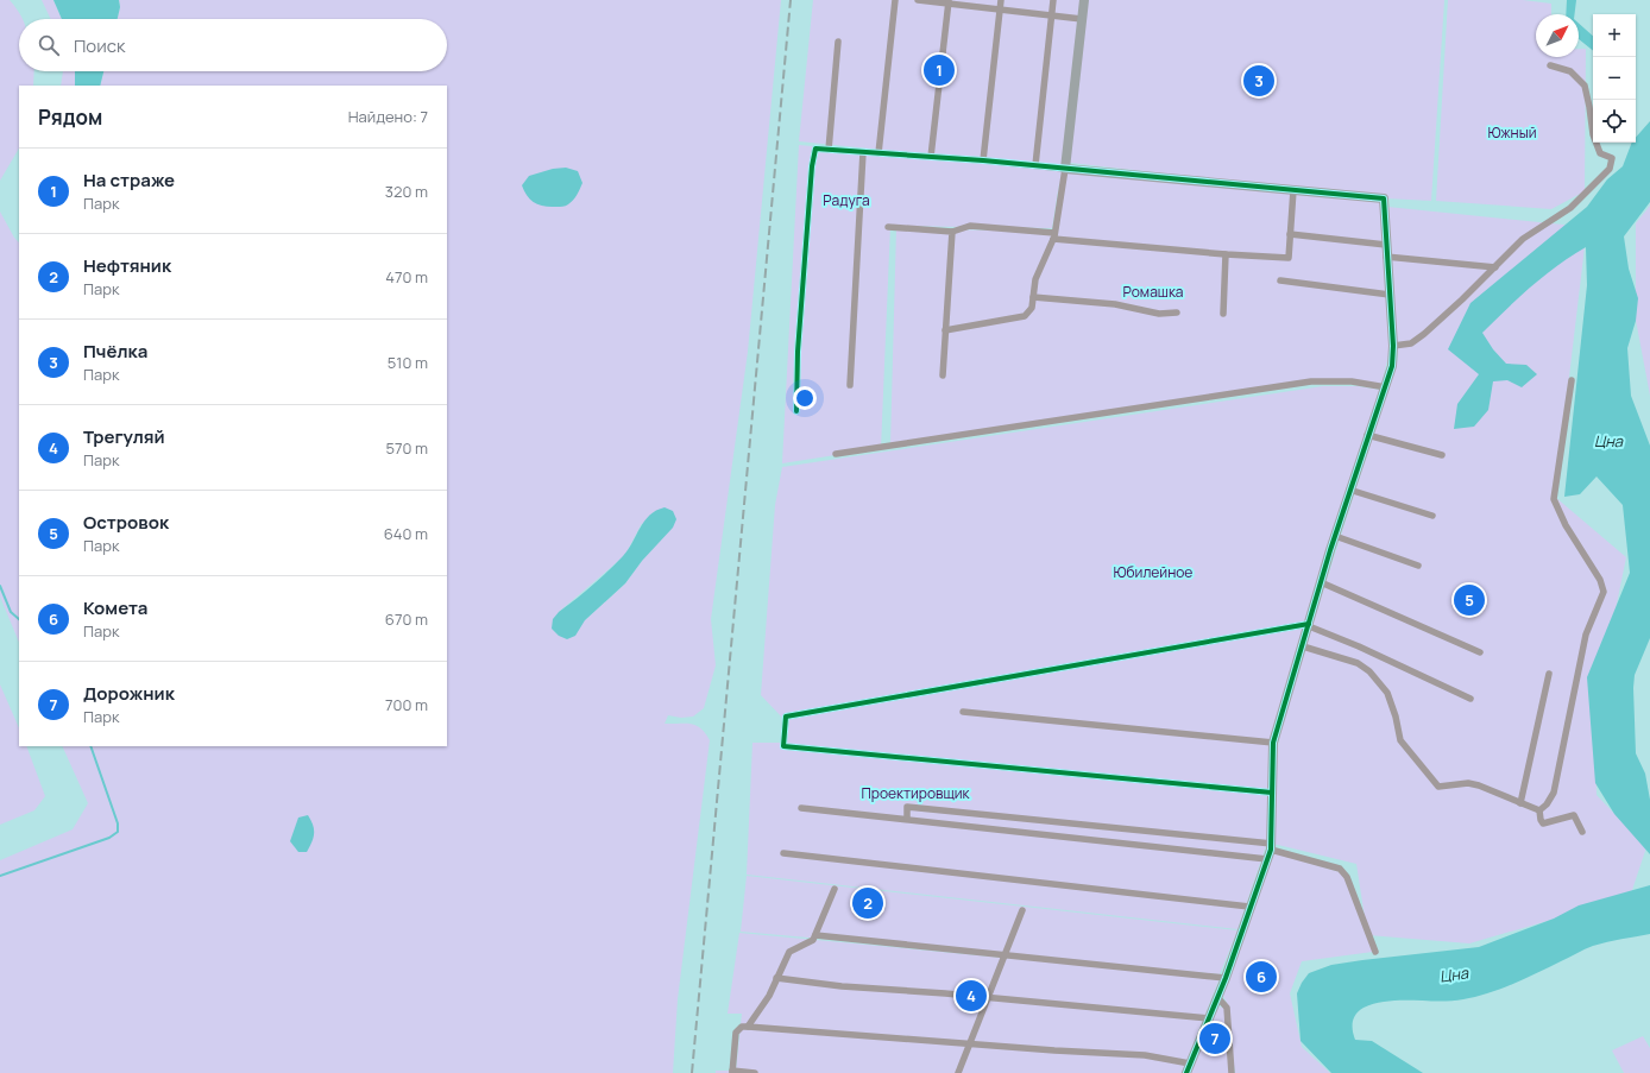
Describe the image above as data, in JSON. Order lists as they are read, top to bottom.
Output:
{
  "water": ["Цна"],
  "parks": [
    "Южный",
    "Радуга",
    "Ромашка",
    "Юбилейное",
    "Проектировщик"
  ],
  "north": "top right",
  "page": {
    "map_buttons": ["+", "−"],
    "search": "Поиск",
    "pins": [
      "1",
      "3",
      "5",
      "2",
      "6",
      "4",
      "7"
    ],
    "heading": ["Рядом", "Найдено: 7"],
    "list": [
      {
        "mark": "1",
        "name": "На страже",
        "note": "Парк",
        "value": "320 m"
      },
      {
        "mark": "2",
        "name": "Нефтяник",
        "note": "Парк",
        "value": "470 m"
      },
      {
        "mark": "3",
        "name": "Пчёлка",
        "note": "Парк",
        "value": "510 m"
      },
      {
        "mark": "4",
        "name": "Трегуляй",
        "note": "Парк",
        "value": "570 m"
      },
      {
        "mark": "5",
        "name": "Островок",
        "note": "Парк",
        "value": "640 m"
      },
      {
        "mark": "6",
        "name": "Комета",
        "note": "Парк",
        "value": "670 m"
      },
      {
        "mark": "7",
        "name": "Дорожник",
        "note": "Парк",
        "value": "700 m"
      }
    ]
  }
}
